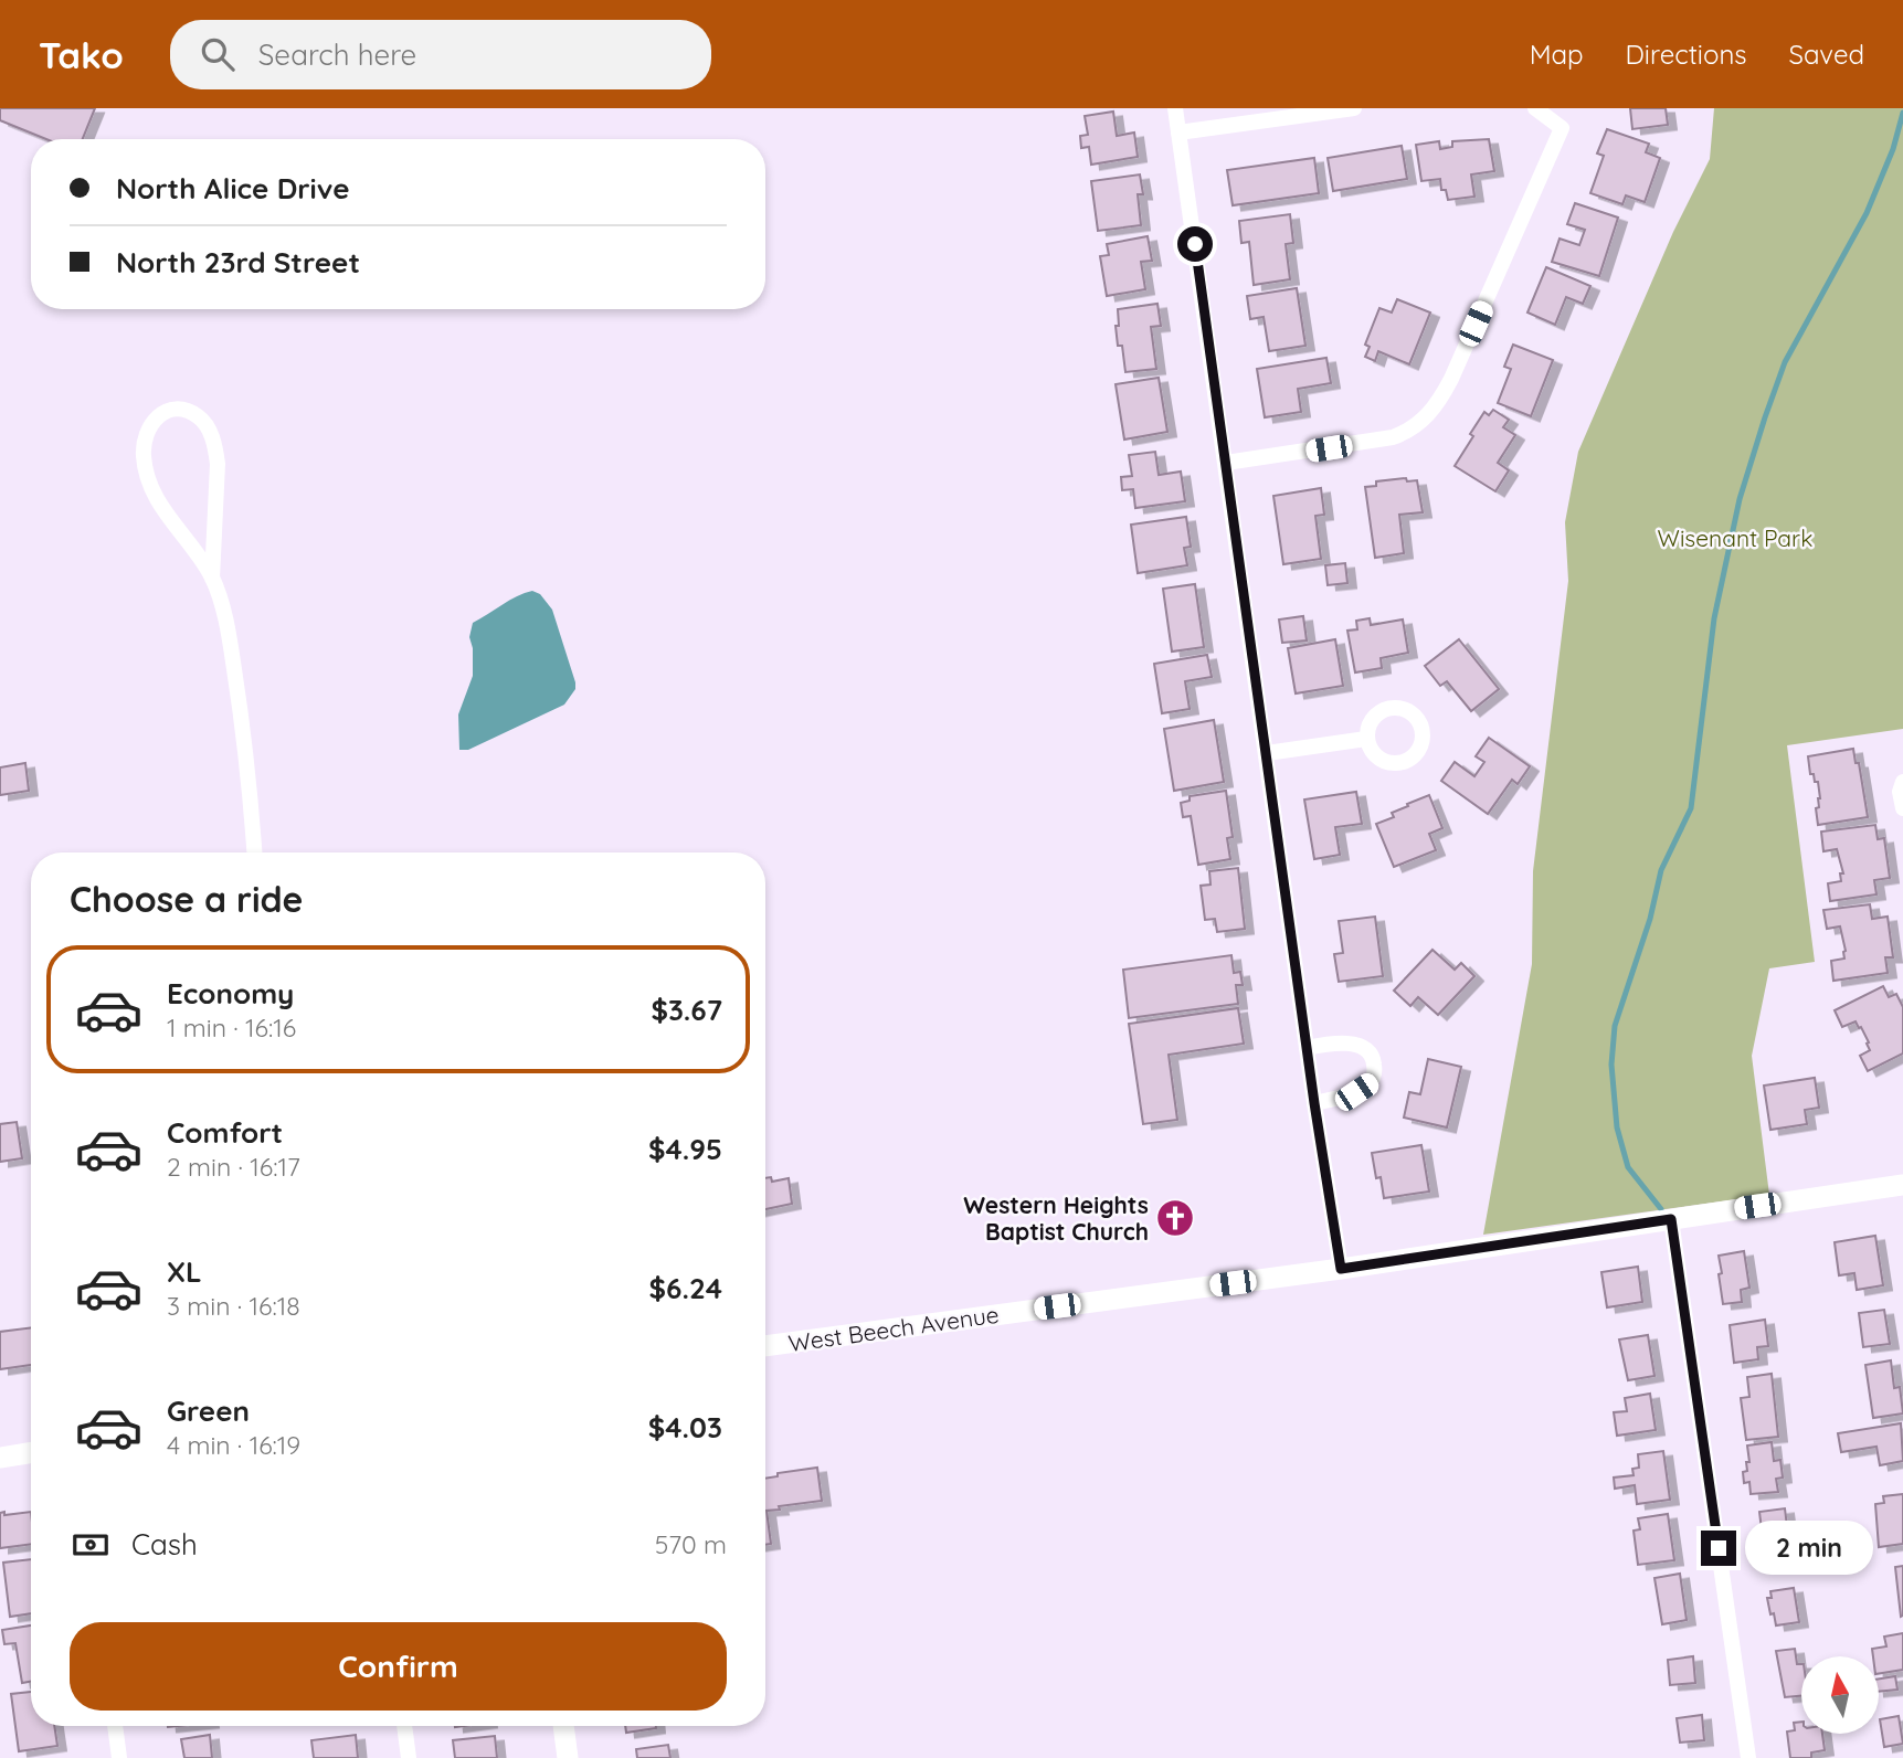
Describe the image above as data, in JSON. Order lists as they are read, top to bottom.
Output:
{
  "streets": {
    "main road": ["West Beech Avenue"]
  },
  "parks": ["Wisenant Park"],
  "places": {
    "church": ["Western Heights Baptist Church"]
  },
  "north": "top",
  "page": {
    "header": "Tako",
    "search": "Search here",
    "nav": ["Map", "Directions", "Saved"],
    "banner": ["North Alice Drive", "North 23rd Street"],
    "heading": "Choose a ride",
    "list": [
      {
        "name": "Economy",
        "note": "1 min · 16:16",
        "value": "$3.67"
      },
      {
        "name": "Comfort",
        "note": "2 min · 16:17",
        "value": "$4.95"
      },
      {
        "name": "XL",
        "note": "3 min · 16:18",
        "value": "$6.24"
      },
      {
        "name": "Green",
        "note": "4 min · 16:19",
        "value": "$4.03"
      }
    ],
    "pay": ["Cash", "570 m"],
    "bubble": "2 min",
    "buttons": "Confirm"
  }
}
